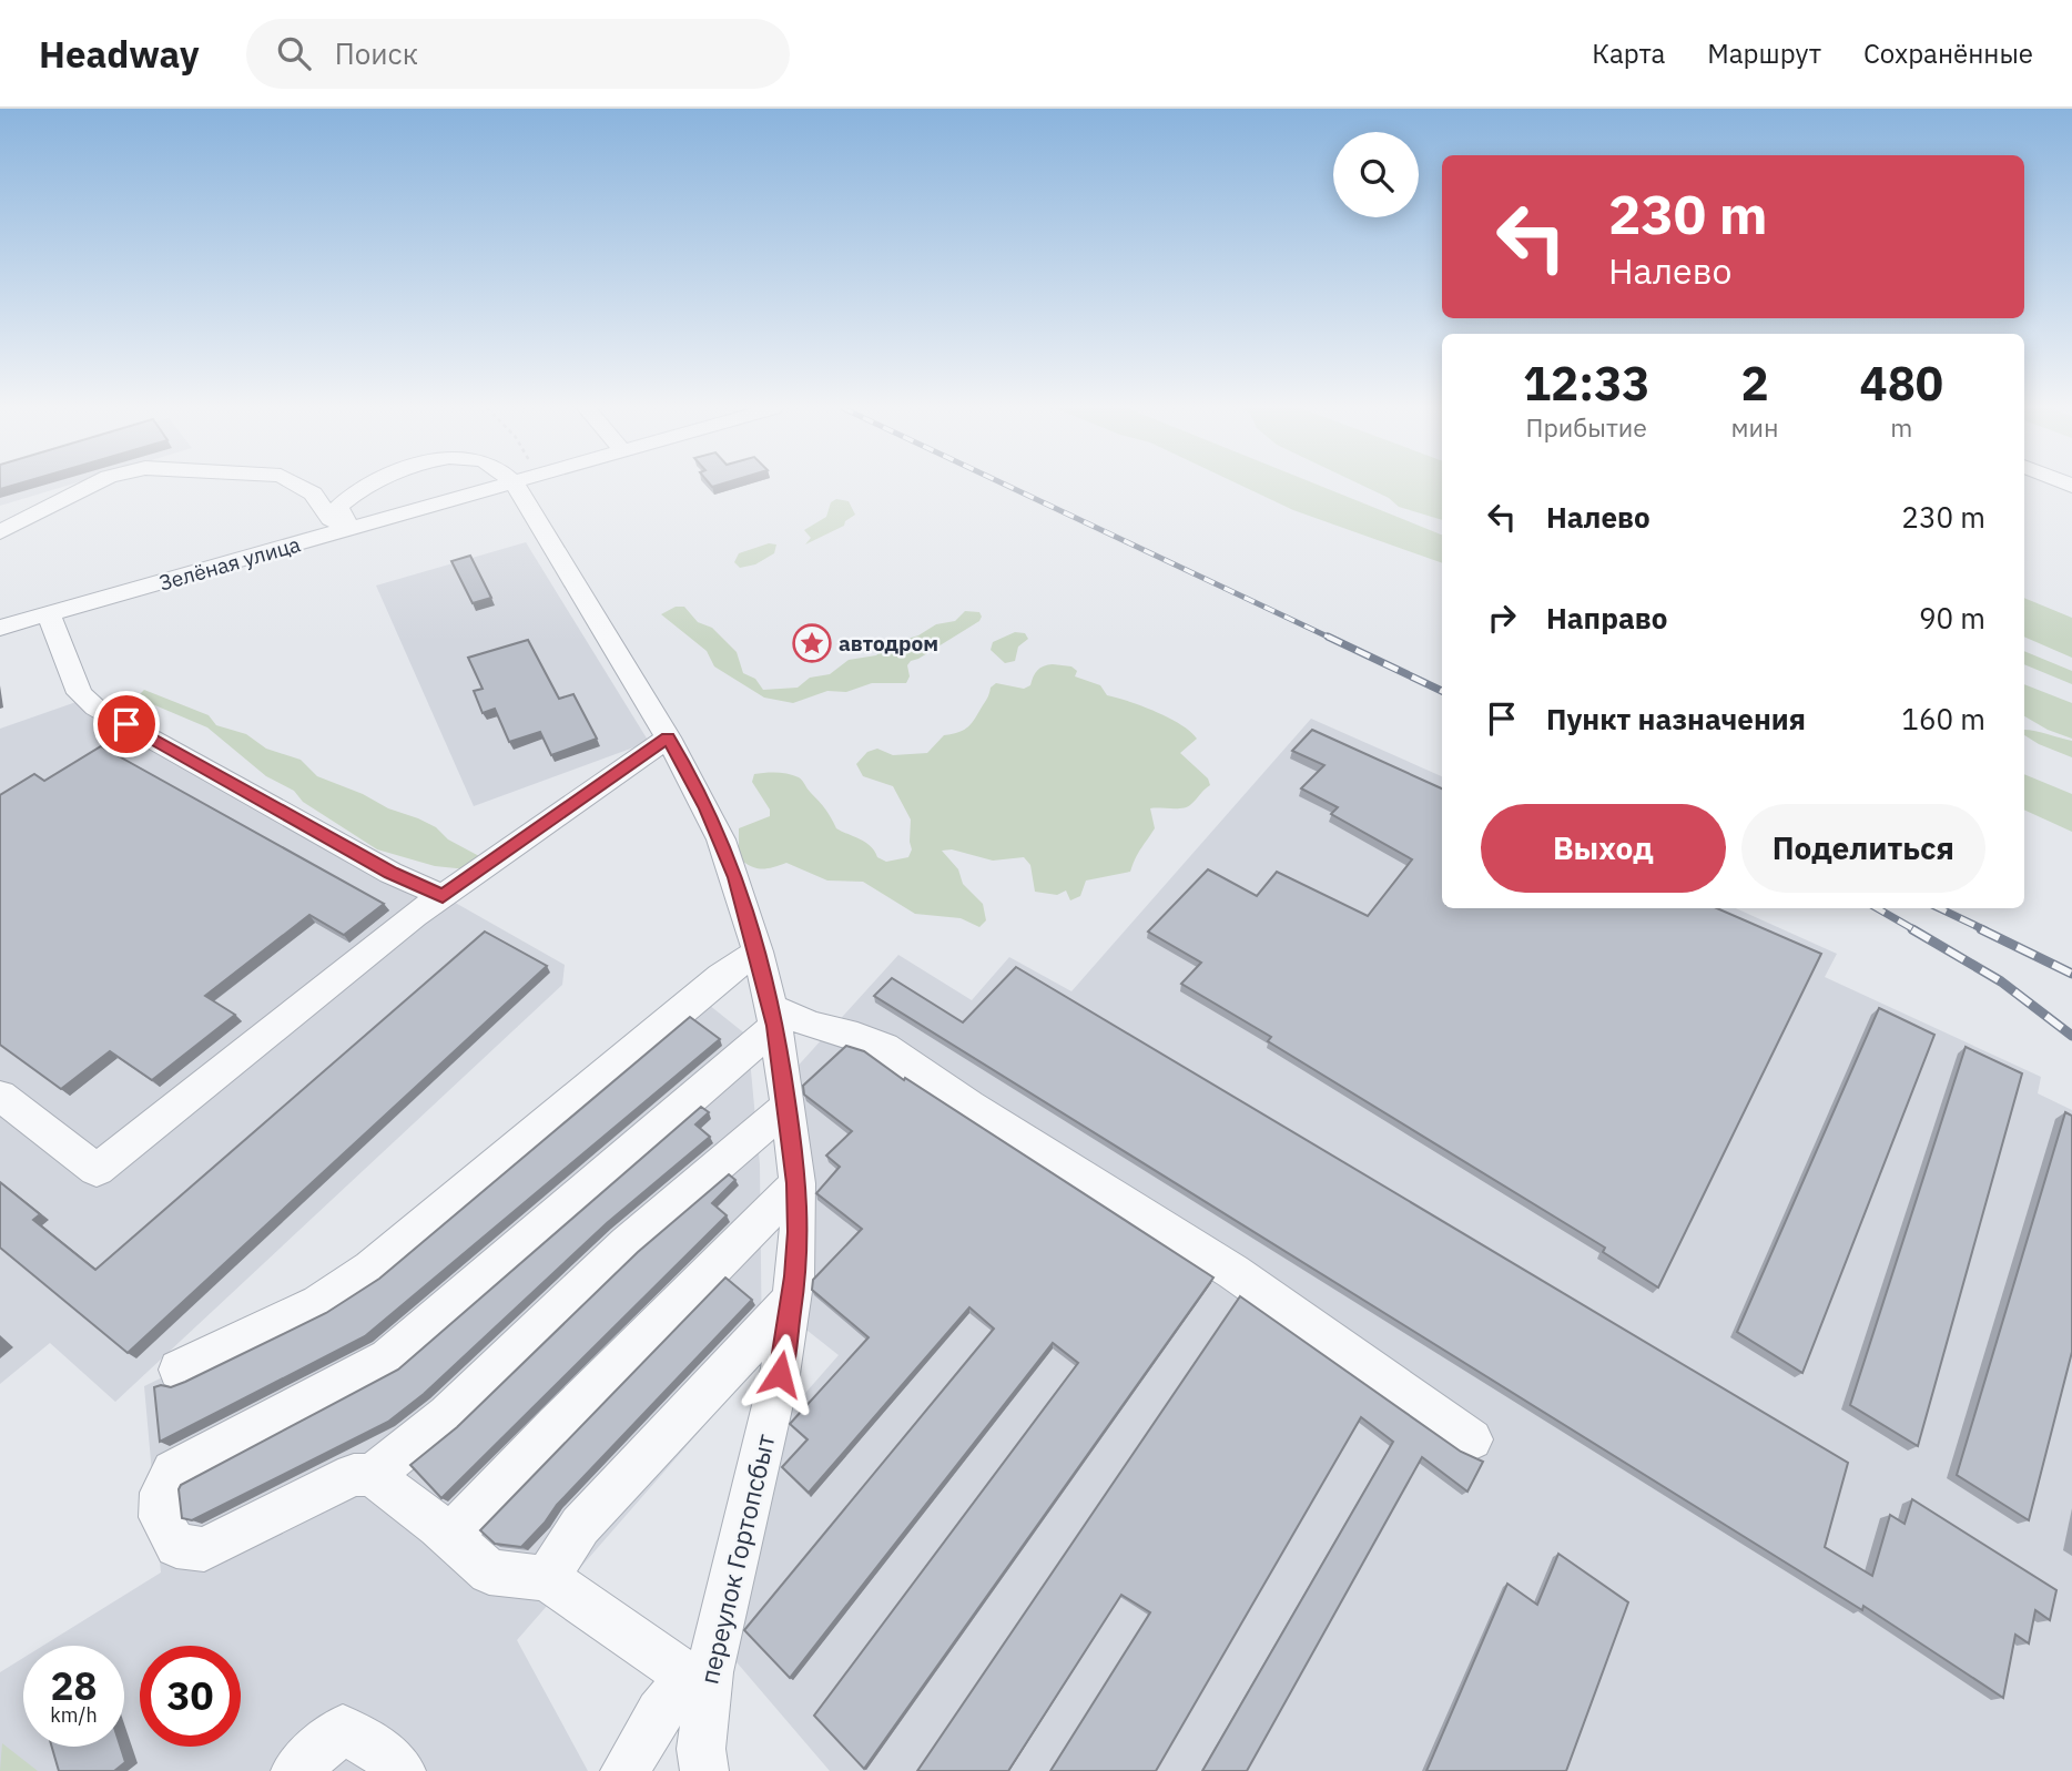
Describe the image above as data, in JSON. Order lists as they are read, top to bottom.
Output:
{
  "streets": {
    "street": ["Зелёная улица", "переулок Гортопсбыт"]
  },
  "places": {
    "place": ["автодром"]
  },
  "page": {
    "header": "Headway",
    "search": "Поиск",
    "nav": ["Карта", "Маршрут", "Сохранённые"],
    "turn": ["230 m", "Налево"],
    "eta": [
      "12:33",
      "Прибытие",
      "2",
      "мин",
      "480",
      "m"
    ],
    "list": [
      {
        "name": "Налево",
        "value": "230 m"
      },
      {
        "name": "Направо",
        "value": "90 m"
      },
      {
        "name": "Пункт назначения",
        "value": "160 m"
      }
    ],
    "buttons": ["Выход", "Поделиться"],
    "speed": "28 km/h",
    "limit": "30"
  }
}
